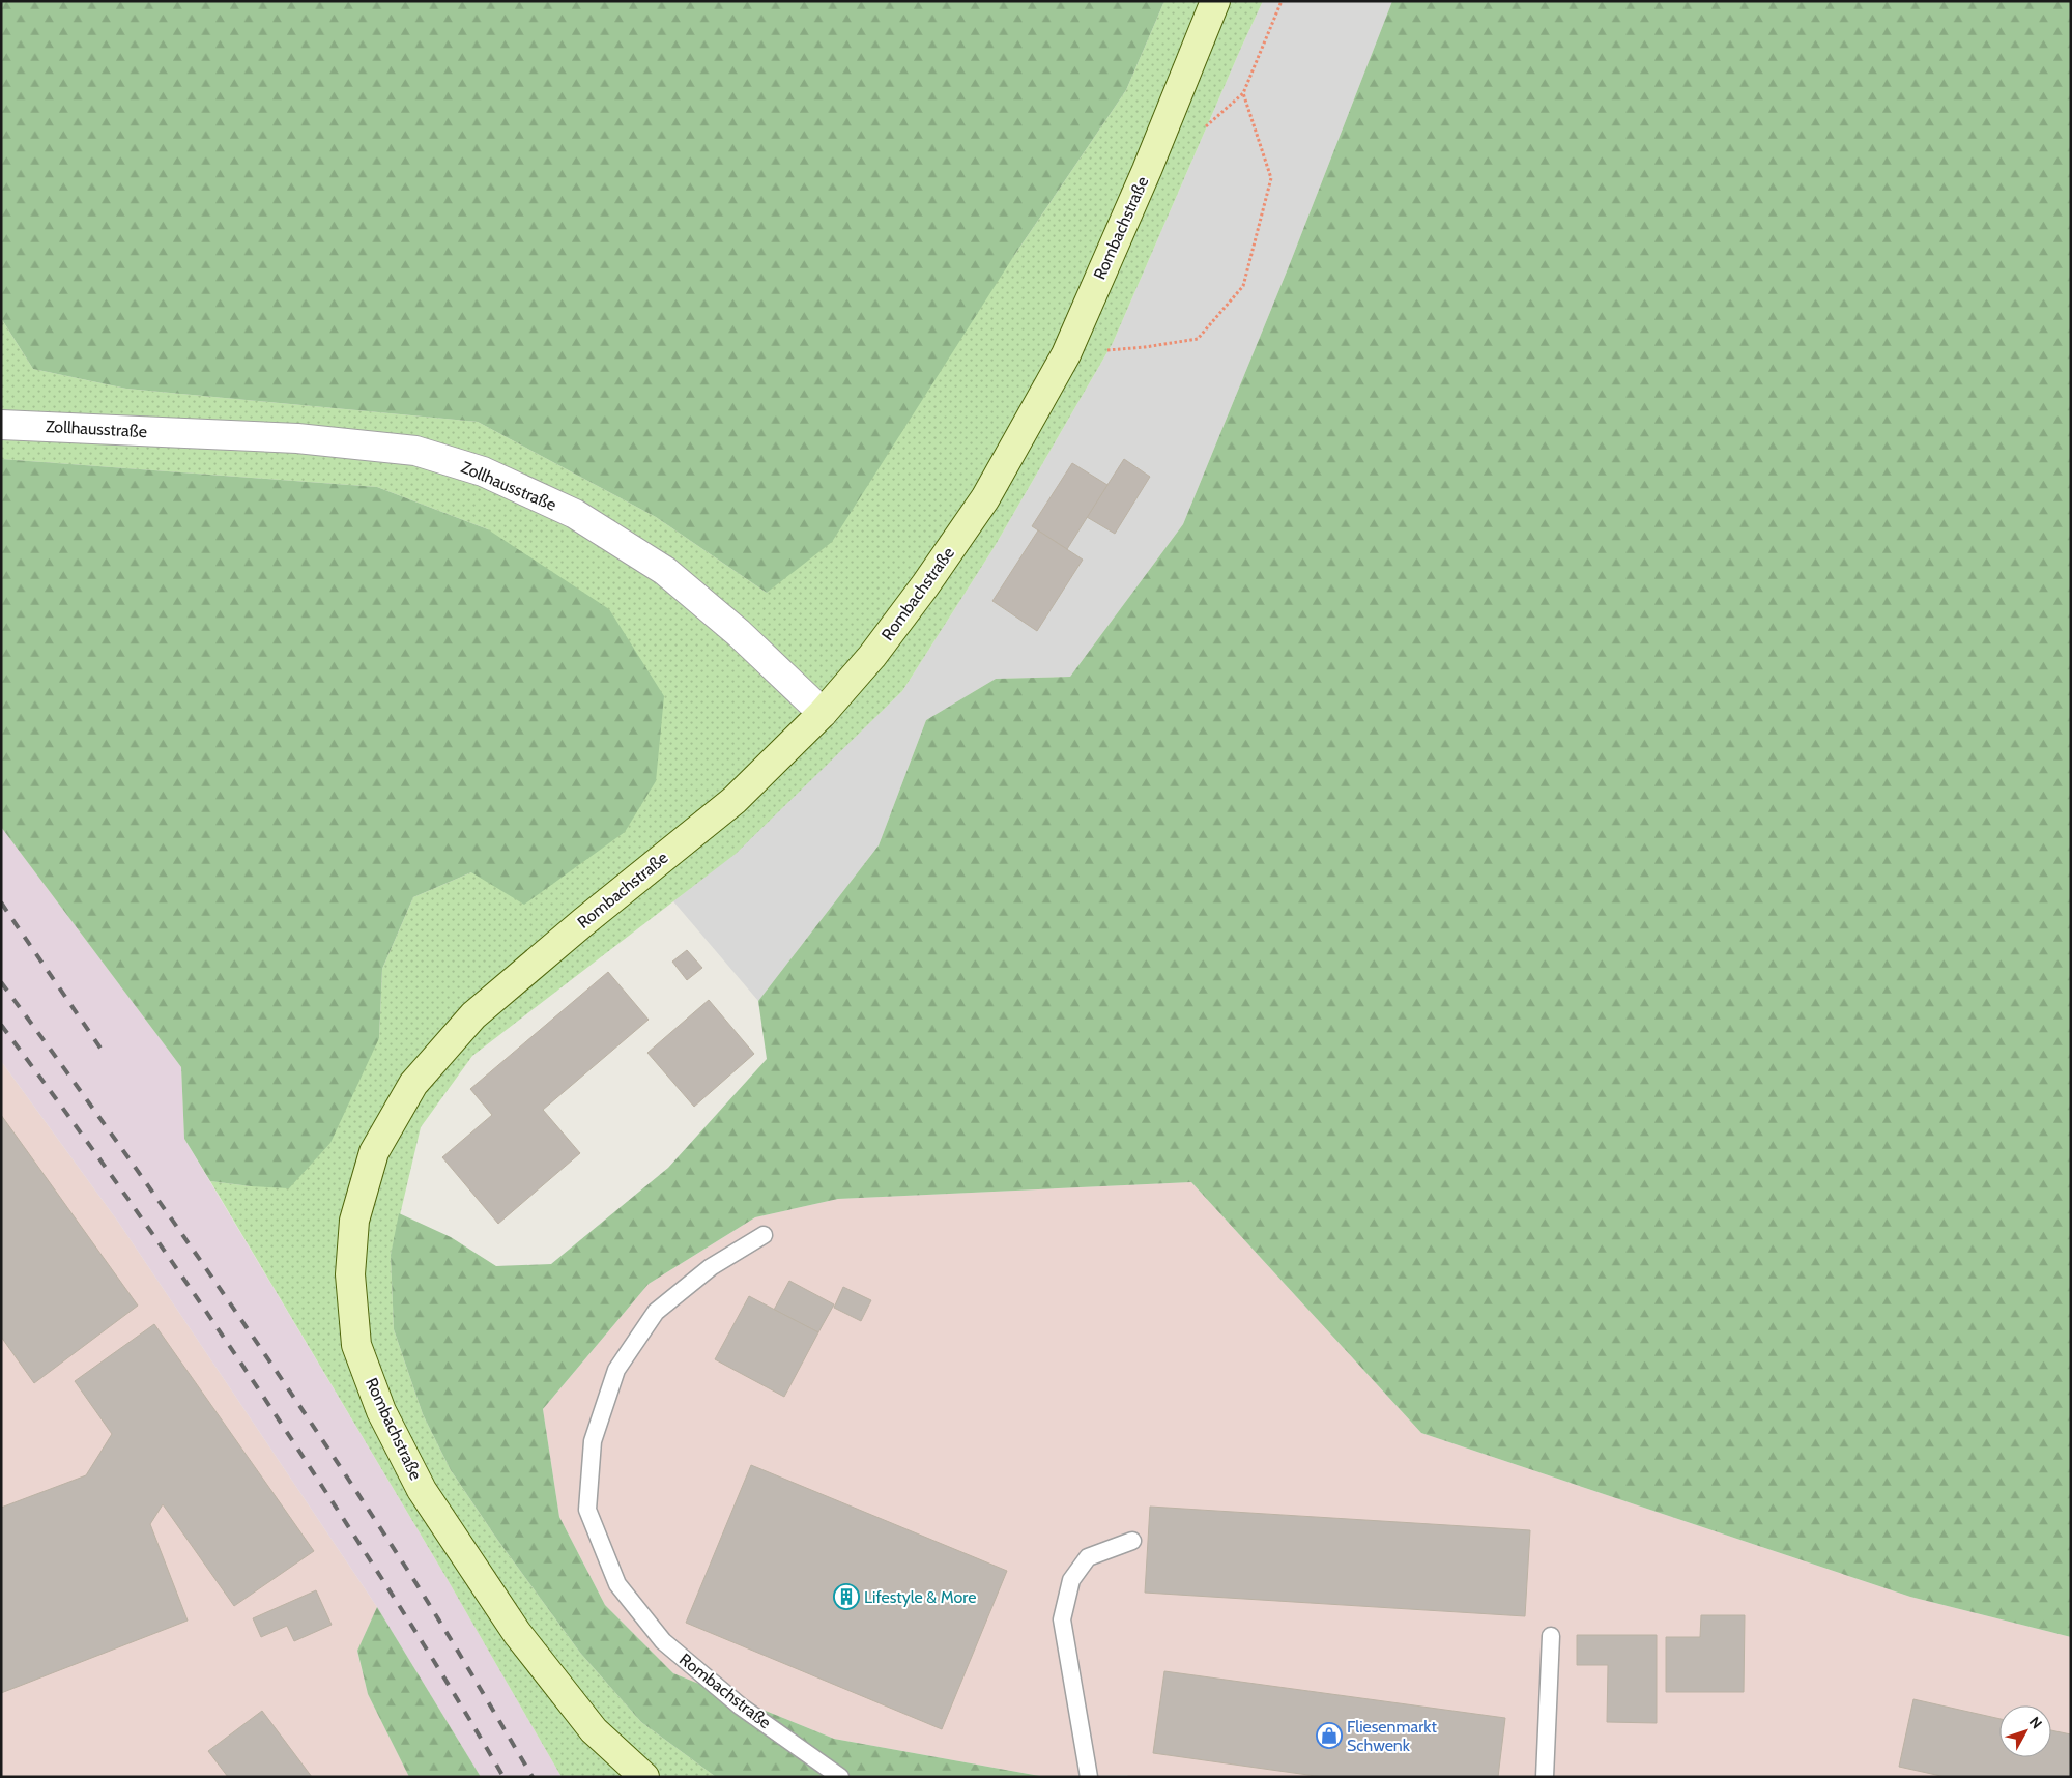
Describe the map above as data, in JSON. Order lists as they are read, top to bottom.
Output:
{
  "streets": {
    "main road": ["Rombachstraße"],
    "street": ["Zollhausstraße"]
  },
  "crossings": [
    ["Rombachstraße", "Zollhausstraße"]
  ],
  "places": {
    "building": ["Lifestyle & More"],
    "shop": ["Fliesenmarkt Schwenk"]
  },
  "north": "top right"
}
